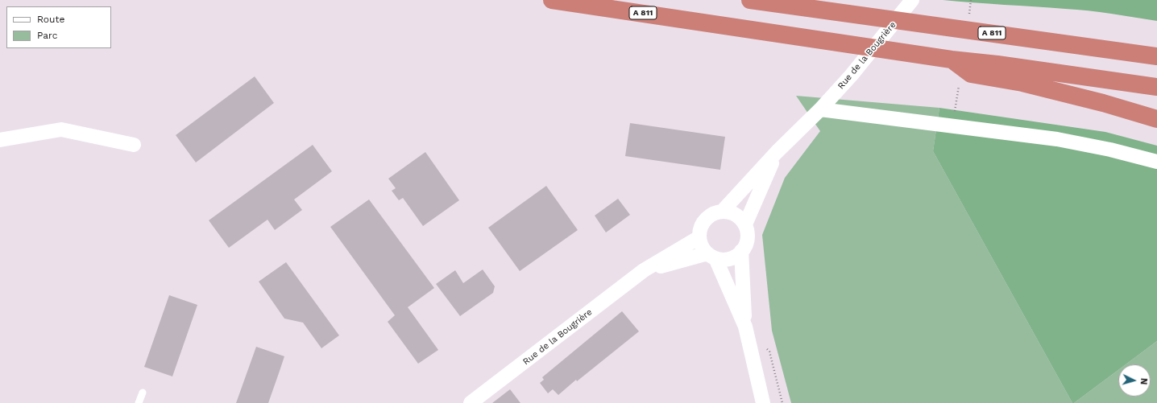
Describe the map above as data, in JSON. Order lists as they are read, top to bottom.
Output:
{
  "streets": {
    "highway": ["A 811"],
    "street": ["Rue de la Bougrière"]
  },
  "legend": ["Route", "Parc"],
  "north": "right"
}
